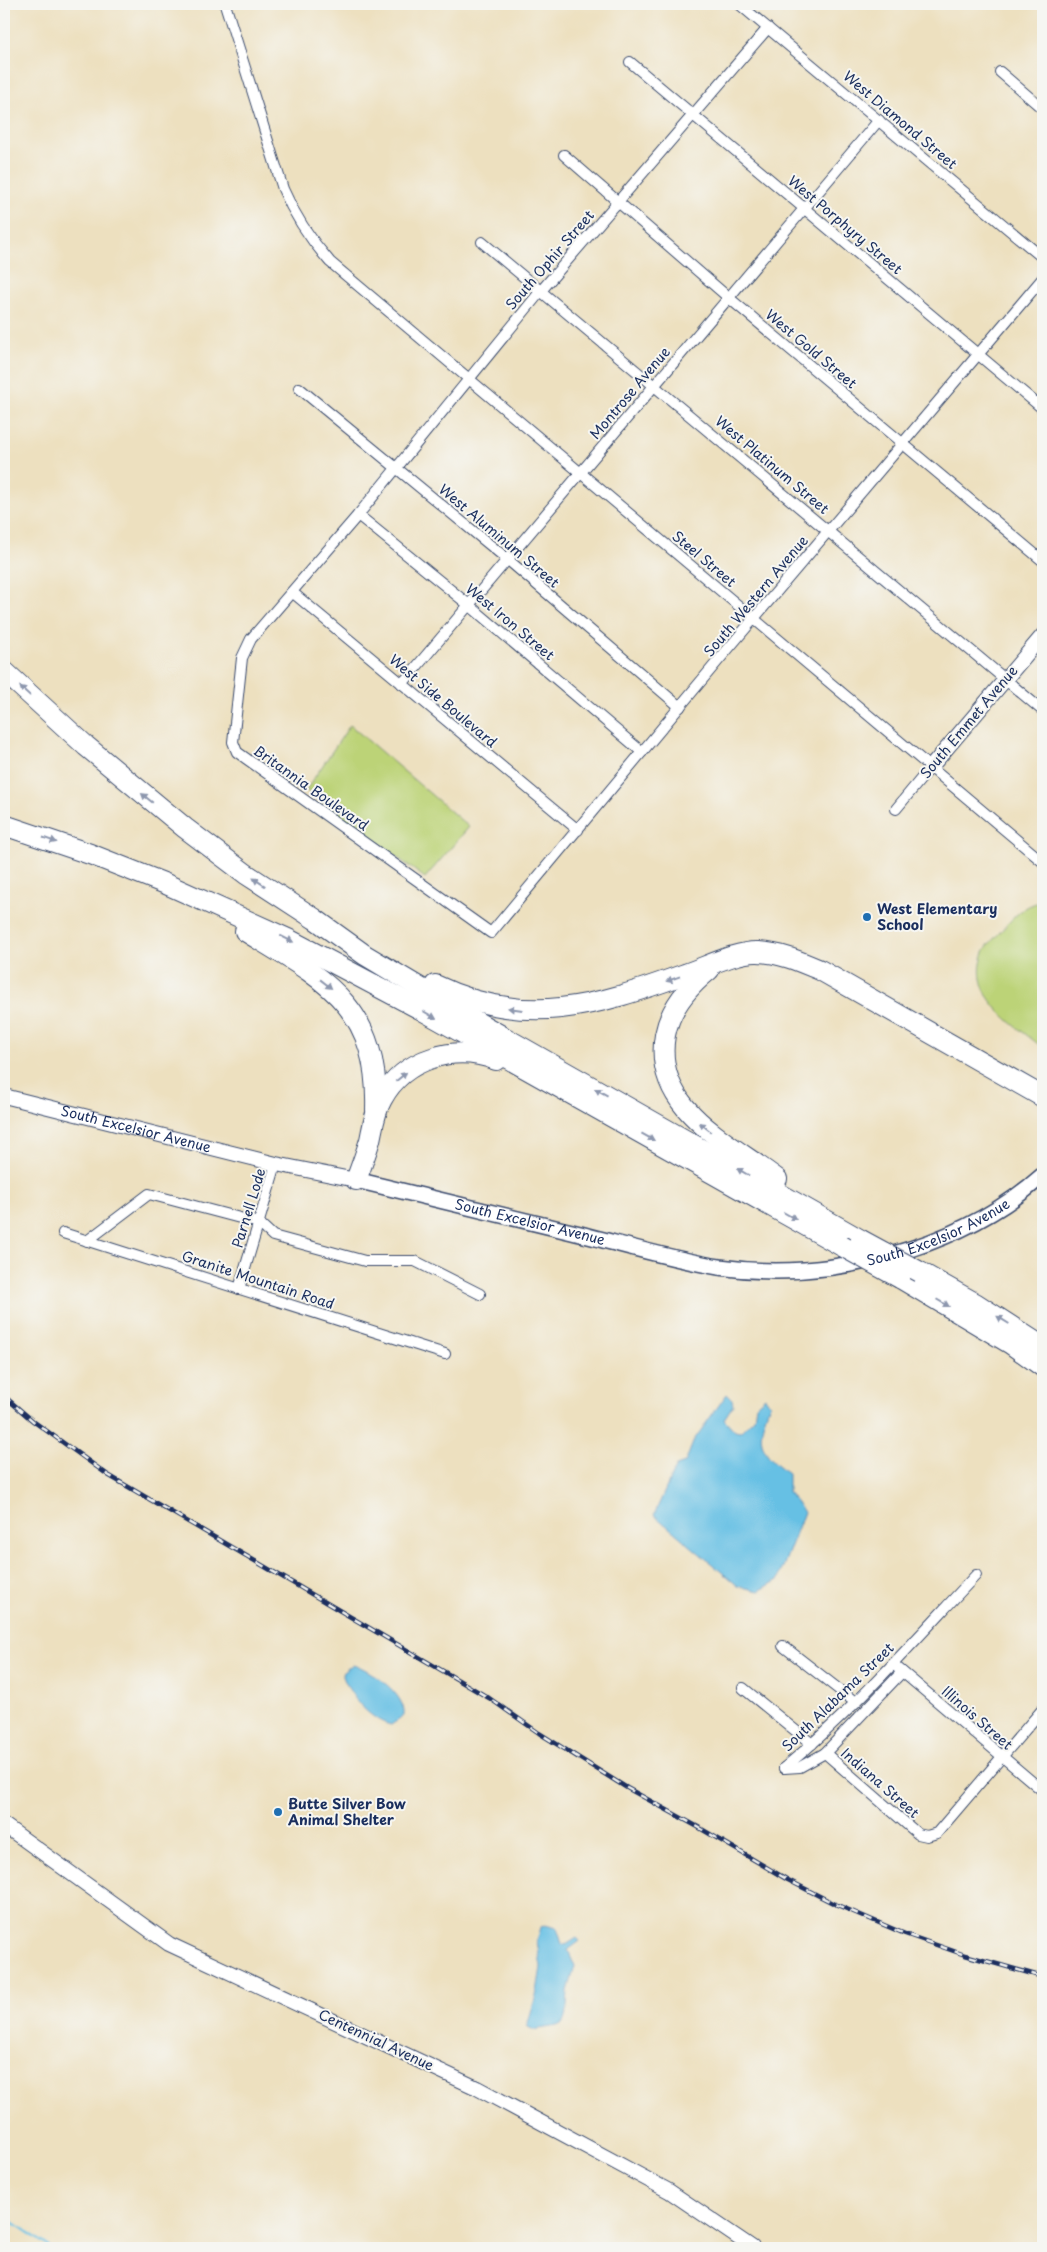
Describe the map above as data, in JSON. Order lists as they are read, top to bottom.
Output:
{
  "streets": {
    "main road": ["South Excelsior Avenue"],
    "street": [
      "West Diamond Street",
      "West Porphyry Street",
      "South Ophir Street",
      "West Gold Street",
      "Montrose Avenue",
      "West Platinum Street",
      "West Aluminum Street",
      "Steel Street",
      "South Western Avenue",
      "West Iron Street",
      "West Side Boulevard",
      "South Emmet Avenue",
      "Britannia Boulevard",
      "Parnell Lode",
      "Granite Mountain Road",
      "South Alabama Street",
      "Illinois Street",
      "Indiana Street",
      "Centennial Avenue"
    ]
  },
  "crossings": [
    ["West Diamond Street", "South Ophir Street"],
    ["West Diamond Street", "Montrose Avenue"],
    ["West Porphyry Street", "South Ophir Street"],
    ["West Porphyry Street", "Montrose Avenue"],
    ["West Porphyry Street", "South Western Avenue"],
    ["South Ophir Street", "West Gold Street"],
    ["South Ophir Street", "West Platinum Street"],
    ["South Ophir Street", "West Aluminum Street"],
    ["South Ophir Street", "Steel Street"],
    ["South Ophir Street", "West Iron Street"],
    ["South Ophir Street", "West Side Boulevard"],
    ["South Ophir Street", "Britannia Boulevard"],
    ["West Gold Street", "Montrose Avenue"],
    ["West Gold Street", "South Western Avenue"],
    ["Montrose Avenue", "West Platinum Street"],
    ["Montrose Avenue", "West Aluminum Street"],
    ["Montrose Avenue", "Steel Street"],
    ["Montrose Avenue", "West Iron Street"],
    ["Montrose Avenue", "West Side Boulevard"],
    ["West Platinum Street", "South Western Avenue"],
    ["West Platinum Street", "South Emmet Avenue"],
    ["West Aluminum Street", "South Western Avenue"],
    ["Steel Street", "South Western Avenue"],
    ["Steel Street", "South Emmet Avenue"],
    ["South Western Avenue", "West Iron Street"],
    ["South Western Avenue", "West Side Boulevard"],
    ["South Western Avenue", "Britannia Boulevard"],
    ["West Side Boulevard", "Britannia Boulevard"],
    ["South Excelsior Avenue", "Parnell Lode"],
    ["Parnell Lode", "Granite Mountain Road"],
    ["South Alabama Street", "Illinois Street"],
    ["South Alabama Street", "Indiana Street"],
    ["Illinois Street", "Indiana Street"]
  ],
  "places": ["West Elementary School", "Butte Silver Bow Animal Shelter"]
}
